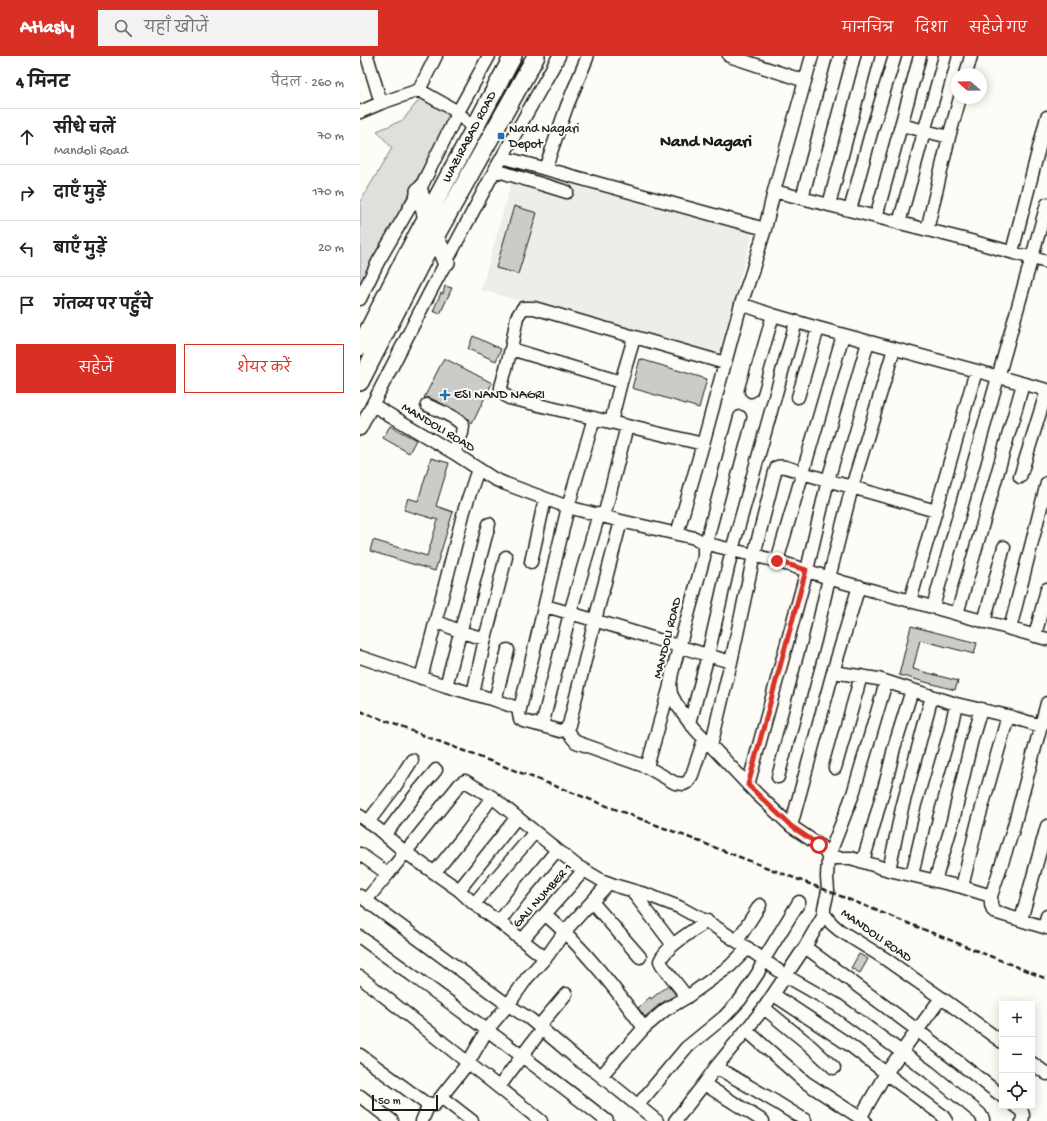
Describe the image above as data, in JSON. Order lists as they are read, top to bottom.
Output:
{
  "streets": {
    "highway": ["WAZIRABAD ROAD"],
    "street": ["MANDOLI ROAD", "GALI NUMBER 1"]
  },
  "districts": ["Nand Nagari"],
  "places": {
    "transit": ["Nand Nagari Depot"],
    "health": ["ESI NAND NAGRI"]
  },
  "scale_bar": "50 m",
  "north": "left",
  "page": {
    "header": "Atlasly",
    "search": "यहाँ खोजें",
    "nav": ["मानचित्र", "दिशा", "सहेजे गए"],
    "heading": ["4 मिनट", "पैदल · 260 m"],
    "list": [
      ["सीधे चलें", "Mandoli Road", "70 m"],
      ["दाएँ मुड़ें", "170 m"],
      ["बाएँ मुड़ें", "20 m"],
      "गंतव्य पर पहुँचे"
    ],
    "buttons": ["सहेजें", "शेयर करें"],
    "map_buttons": ["+", "−"],
    "scale": "50 m"
  }
}
